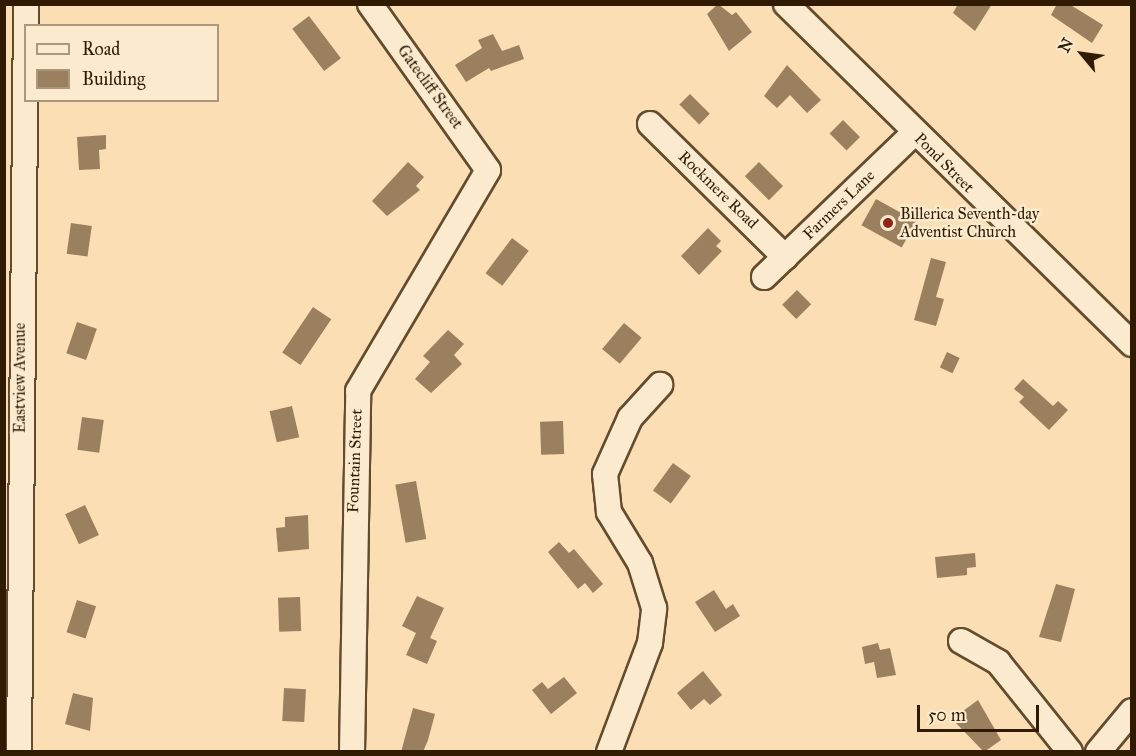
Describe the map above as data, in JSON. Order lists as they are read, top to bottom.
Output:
{
  "streets": {
    "street": [
      "Gatecliff Street",
      "Pond Street",
      "Rockmere Road",
      "Farmers Lane",
      "Eastview Avenue",
      "Fountain Street"
    ]
  },
  "crossings": [
    ["Gatecliff Street", "Fountain Street"],
    ["Pond Street", "Farmers Lane"],
    ["Rockmere Road", "Farmers Lane"]
  ],
  "places": ["Billerica Seventh-day Adventist Church"],
  "legend": ["Road", "Building"],
  "scale_bar": "50 m",
  "north": "top left"
}
